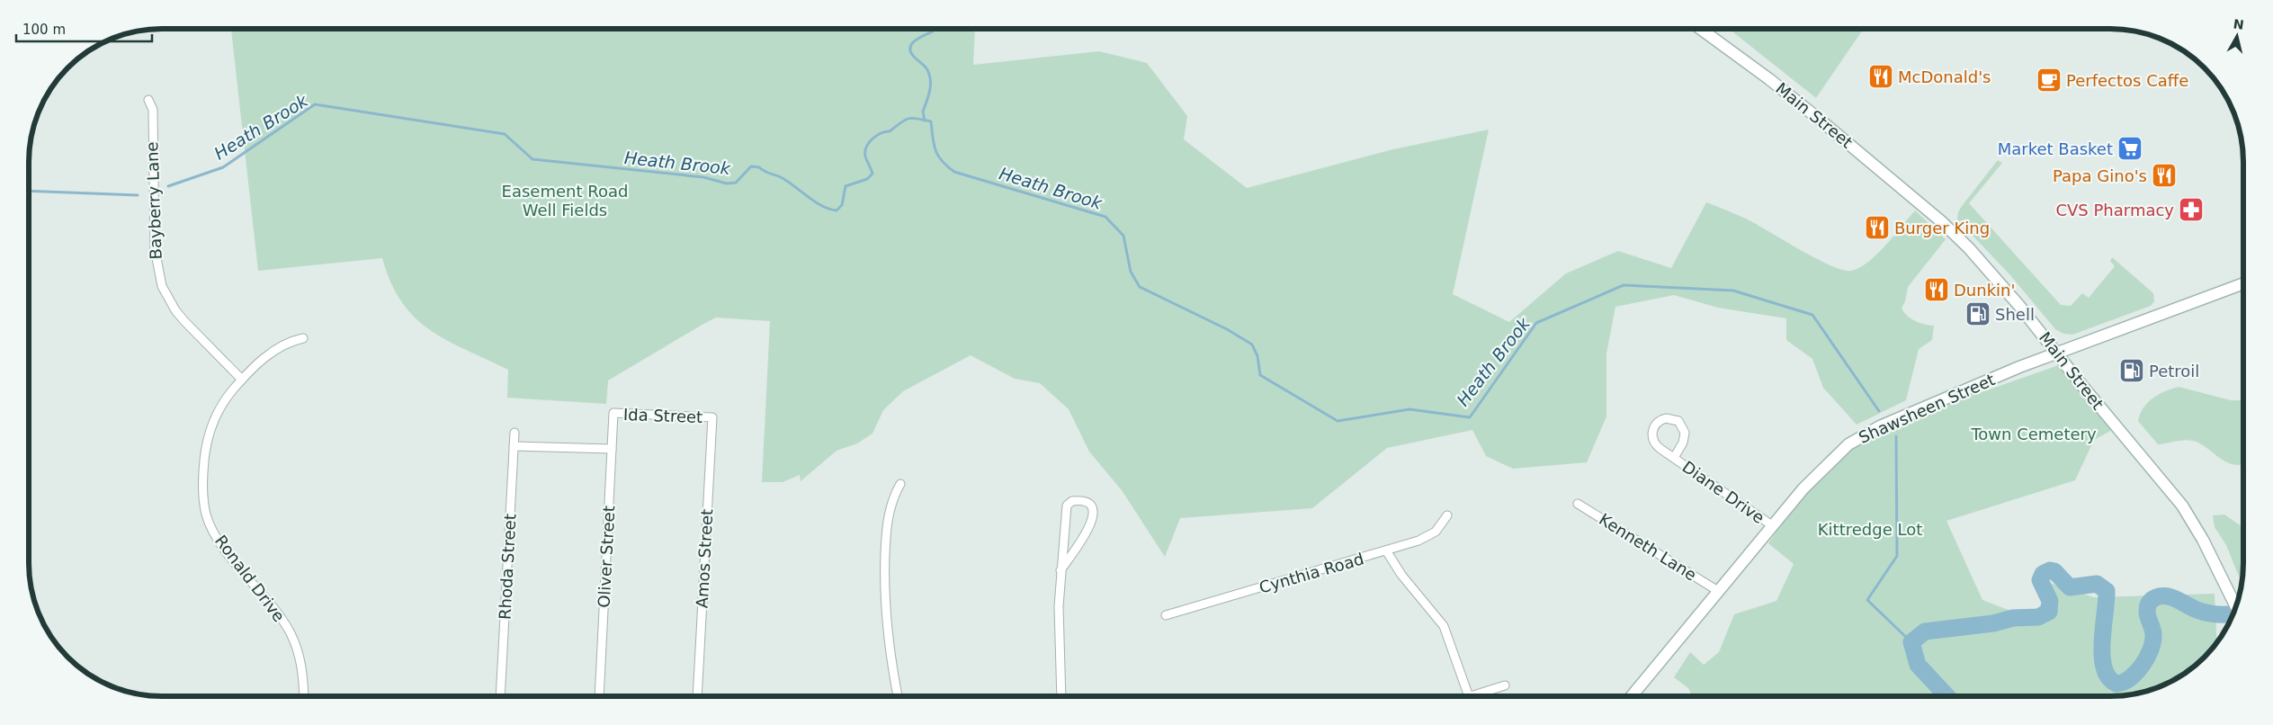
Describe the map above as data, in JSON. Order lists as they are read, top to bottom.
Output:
{
  "streets": {
    "main road": ["Main Street", "Shawsheen Street"],
    "street": [
      "Bayberry Lane",
      "Ida Street",
      "Diane Drive",
      "Kenneth Lane",
      "Oliver Street",
      "Amos Street",
      "Rhoda Street",
      "Cynthia Road",
      "Ronald Drive"
    ]
  },
  "crossings": [
    ["Main Street", "Shawsheen Street"],
    ["Bayberry Lane", "Ronald Drive"],
    ["Shawsheen Street", "Diane Drive"],
    ["Shawsheen Street", "Kenneth Lane"],
    ["Ida Street", "Oliver Street"],
    ["Ida Street", "Amos Street"]
  ],
  "water": ["Heath Brook"],
  "parks": ["Easement Road Well Fields", "Town Cemetery", "Kittredge Lot"],
  "places": {
    "restaurant": [
      "McDonald's",
      "Papa Gino's",
      "Burger King",
      "Dunkin'"
    ],
    "cafe": ["Perfectos Caffe"],
    "supermarket": ["Market Basket"],
    "pharmacy": ["CVS Pharmacy"],
    "fuel station": ["Shell", "Petroil"]
  },
  "scale_bar": "100 m",
  "north": "top"
}
